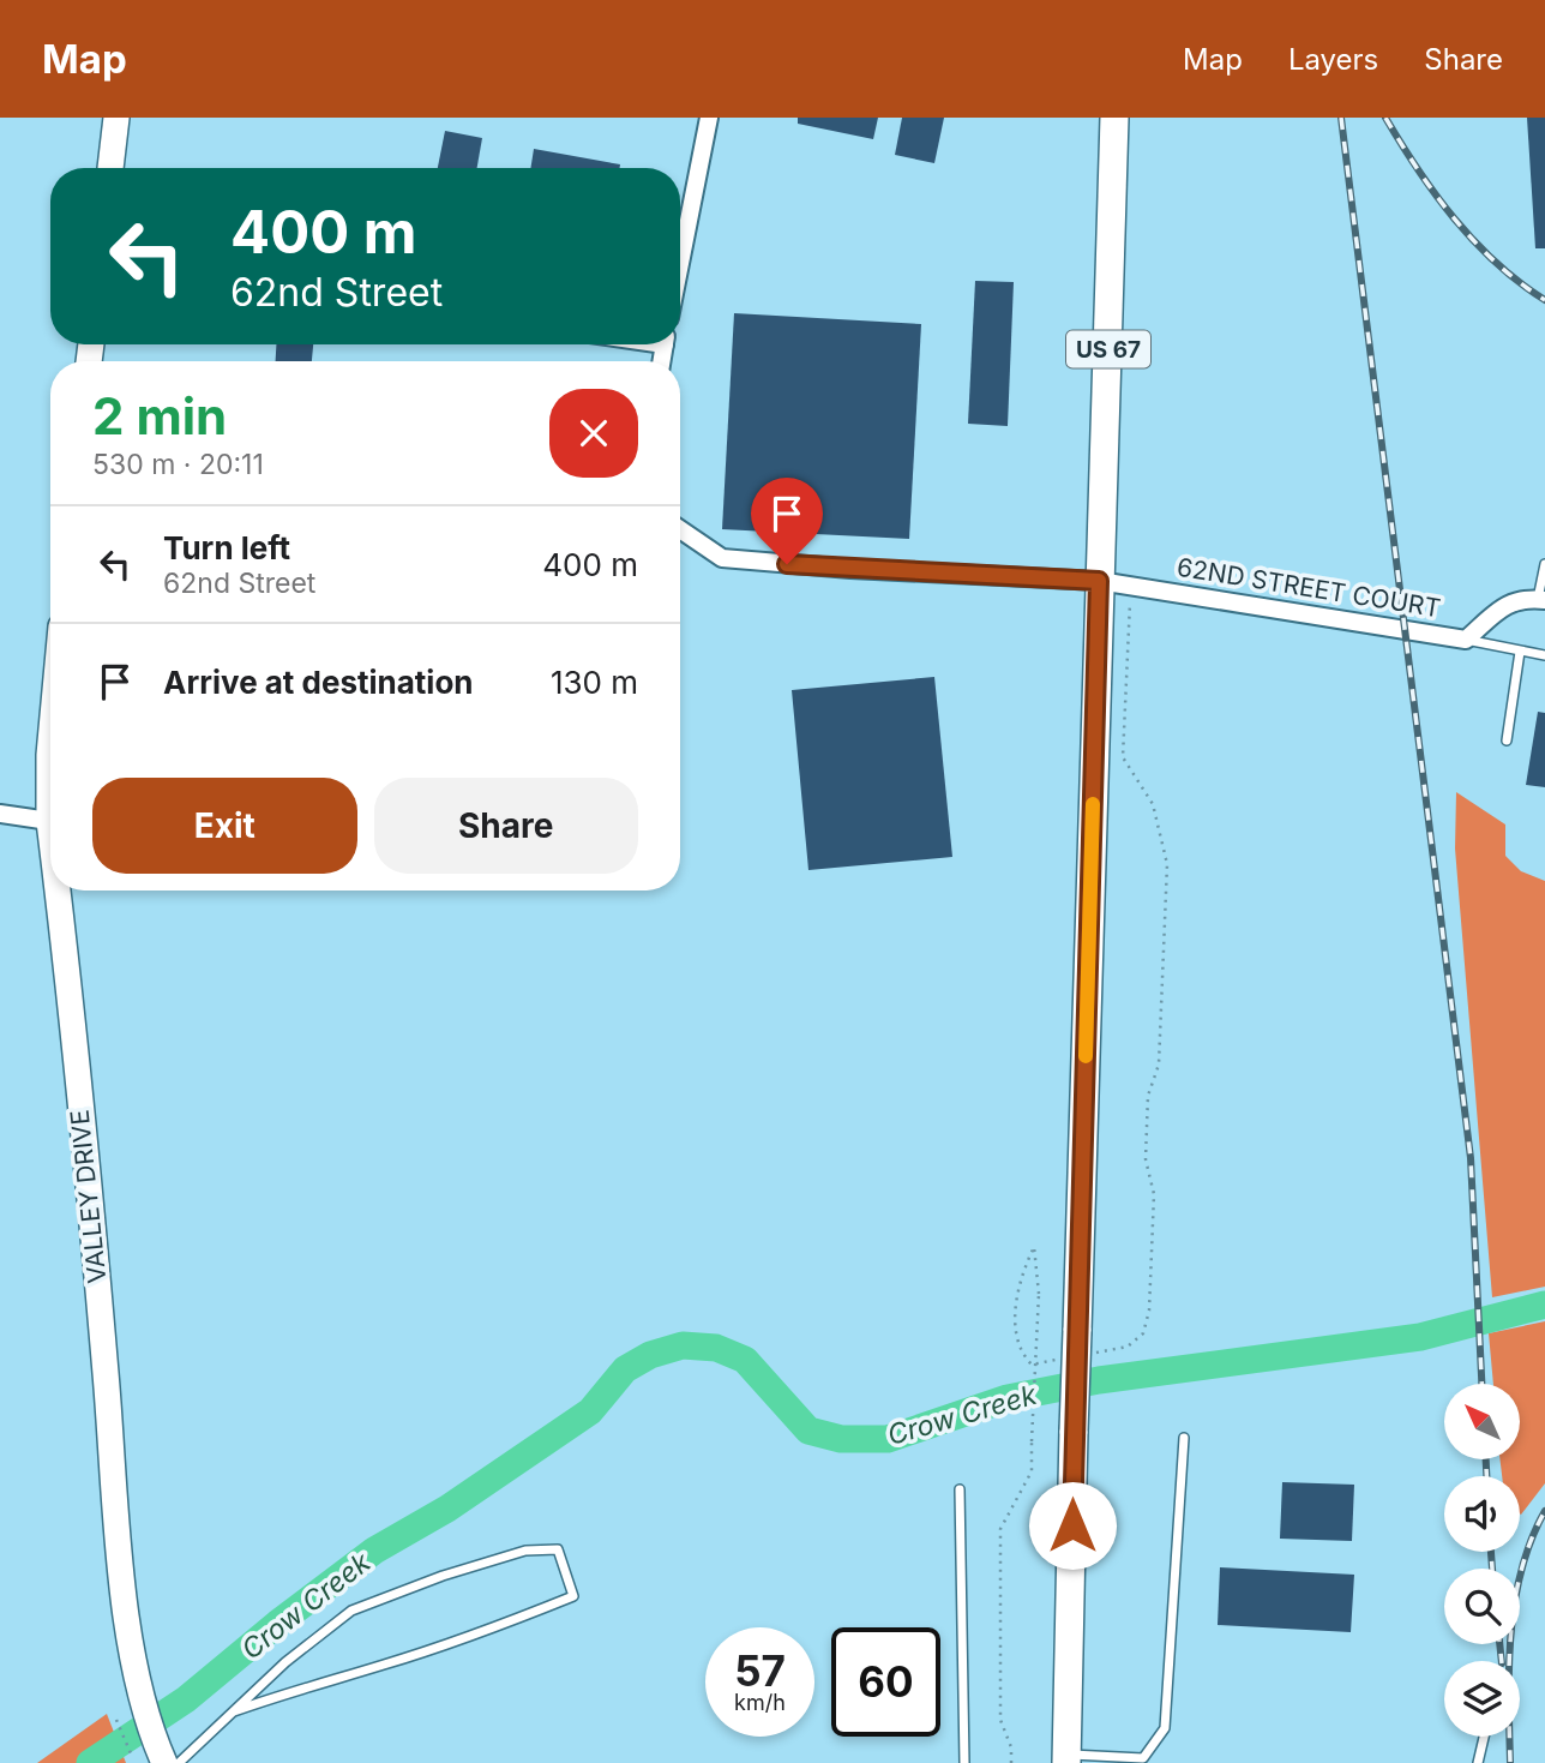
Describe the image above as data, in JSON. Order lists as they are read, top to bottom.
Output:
{
  "streets": {
    "main road": ["US 67"],
    "street": ["62ND STREET COURT", "VALLEY DRIVE"]
  },
  "crossings": [
    ["US 67", "62ND STREET COURT"]
  ],
  "water": ["Crow Creek"],
  "north": "top left",
  "page": {
    "header": "Map",
    "nav": ["Map", "Layers", "Share"],
    "turn": ["400 m", "62nd Street"],
    "heading": ["2 min", "530 m · 20:11"],
    "list": [
      {
        "name": "Turn left",
        "note": "62nd Street",
        "value": "400 m"
      },
      {
        "name": "Arrive at destination",
        "value": "130 m"
      }
    ],
    "buttons": ["Exit", "Share"],
    "speed": "57 km/h",
    "limit": "60"
  }
}
